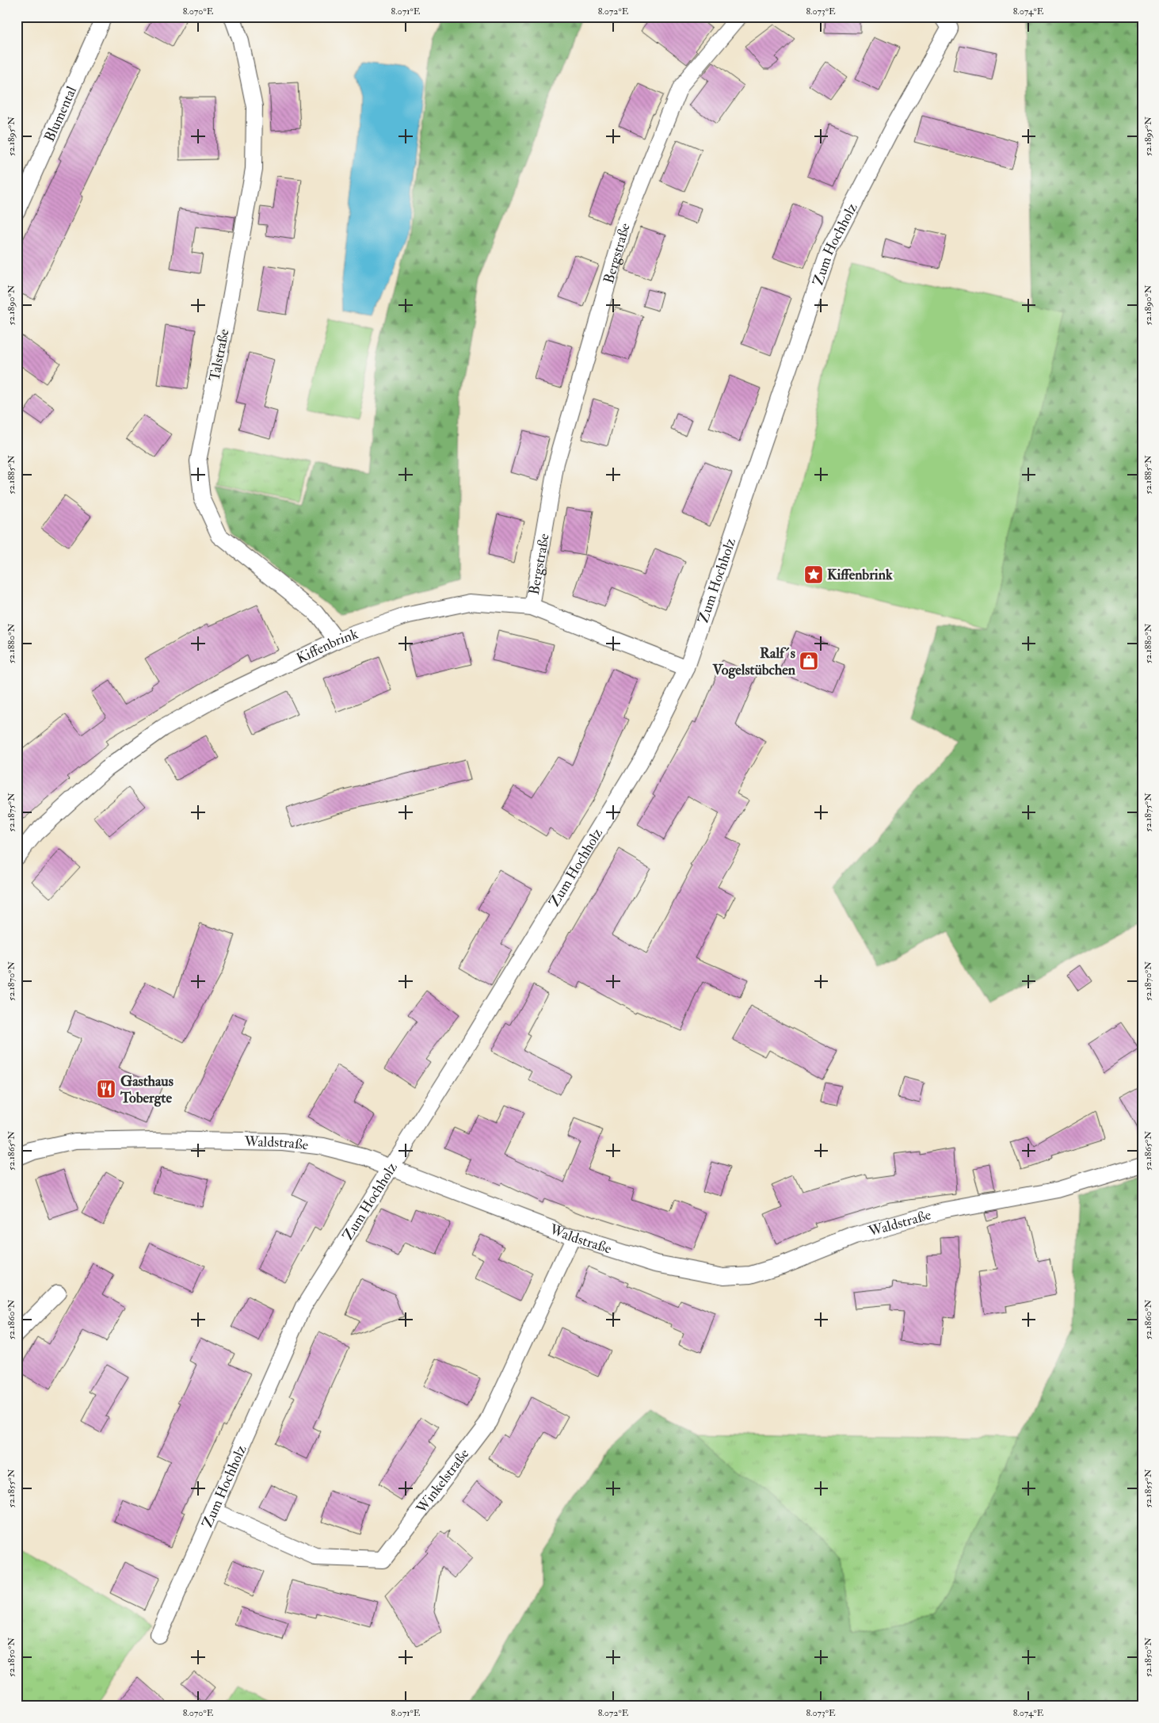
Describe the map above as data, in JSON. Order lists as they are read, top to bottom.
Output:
{
  "streets": {
    "street": [
      "Blumental",
      "Zum Hochholz",
      "Bergstraße",
      "Talstraße",
      "Kiffenbrink",
      "Waldstraße",
      "Winkelstraße"
    ]
  },
  "crossings": [
    ["Zum Hochholz", "Kiffenbrink"],
    ["Zum Hochholz", "Waldstraße"],
    ["Zum Hochholz", "Winkelstraße"],
    ["Bergstraße", "Kiffenbrink"],
    ["Talstraße", "Kiffenbrink"],
    ["Waldstraße", "Winkelstraße"]
  ],
  "places": {
    "place": ["Kiffenbrink"],
    "shop": ["Ralf´s Vogelstübchen"],
    "restaurant": ["Gasthaus Tobergte"]
  },
  "coordinates": [
    "8.070°E",
    "8.071°E",
    "8.072°E",
    "8.073°E",
    "8.074°E",
    "52.1895°N",
    "52.1890°N",
    "52.1885°N",
    "52.1880°N",
    "52.1875°N",
    "52.1870°N",
    "52.1865°N",
    "52.1860°N",
    "52.1855°N",
    "52.1850°N"
  ]
}
